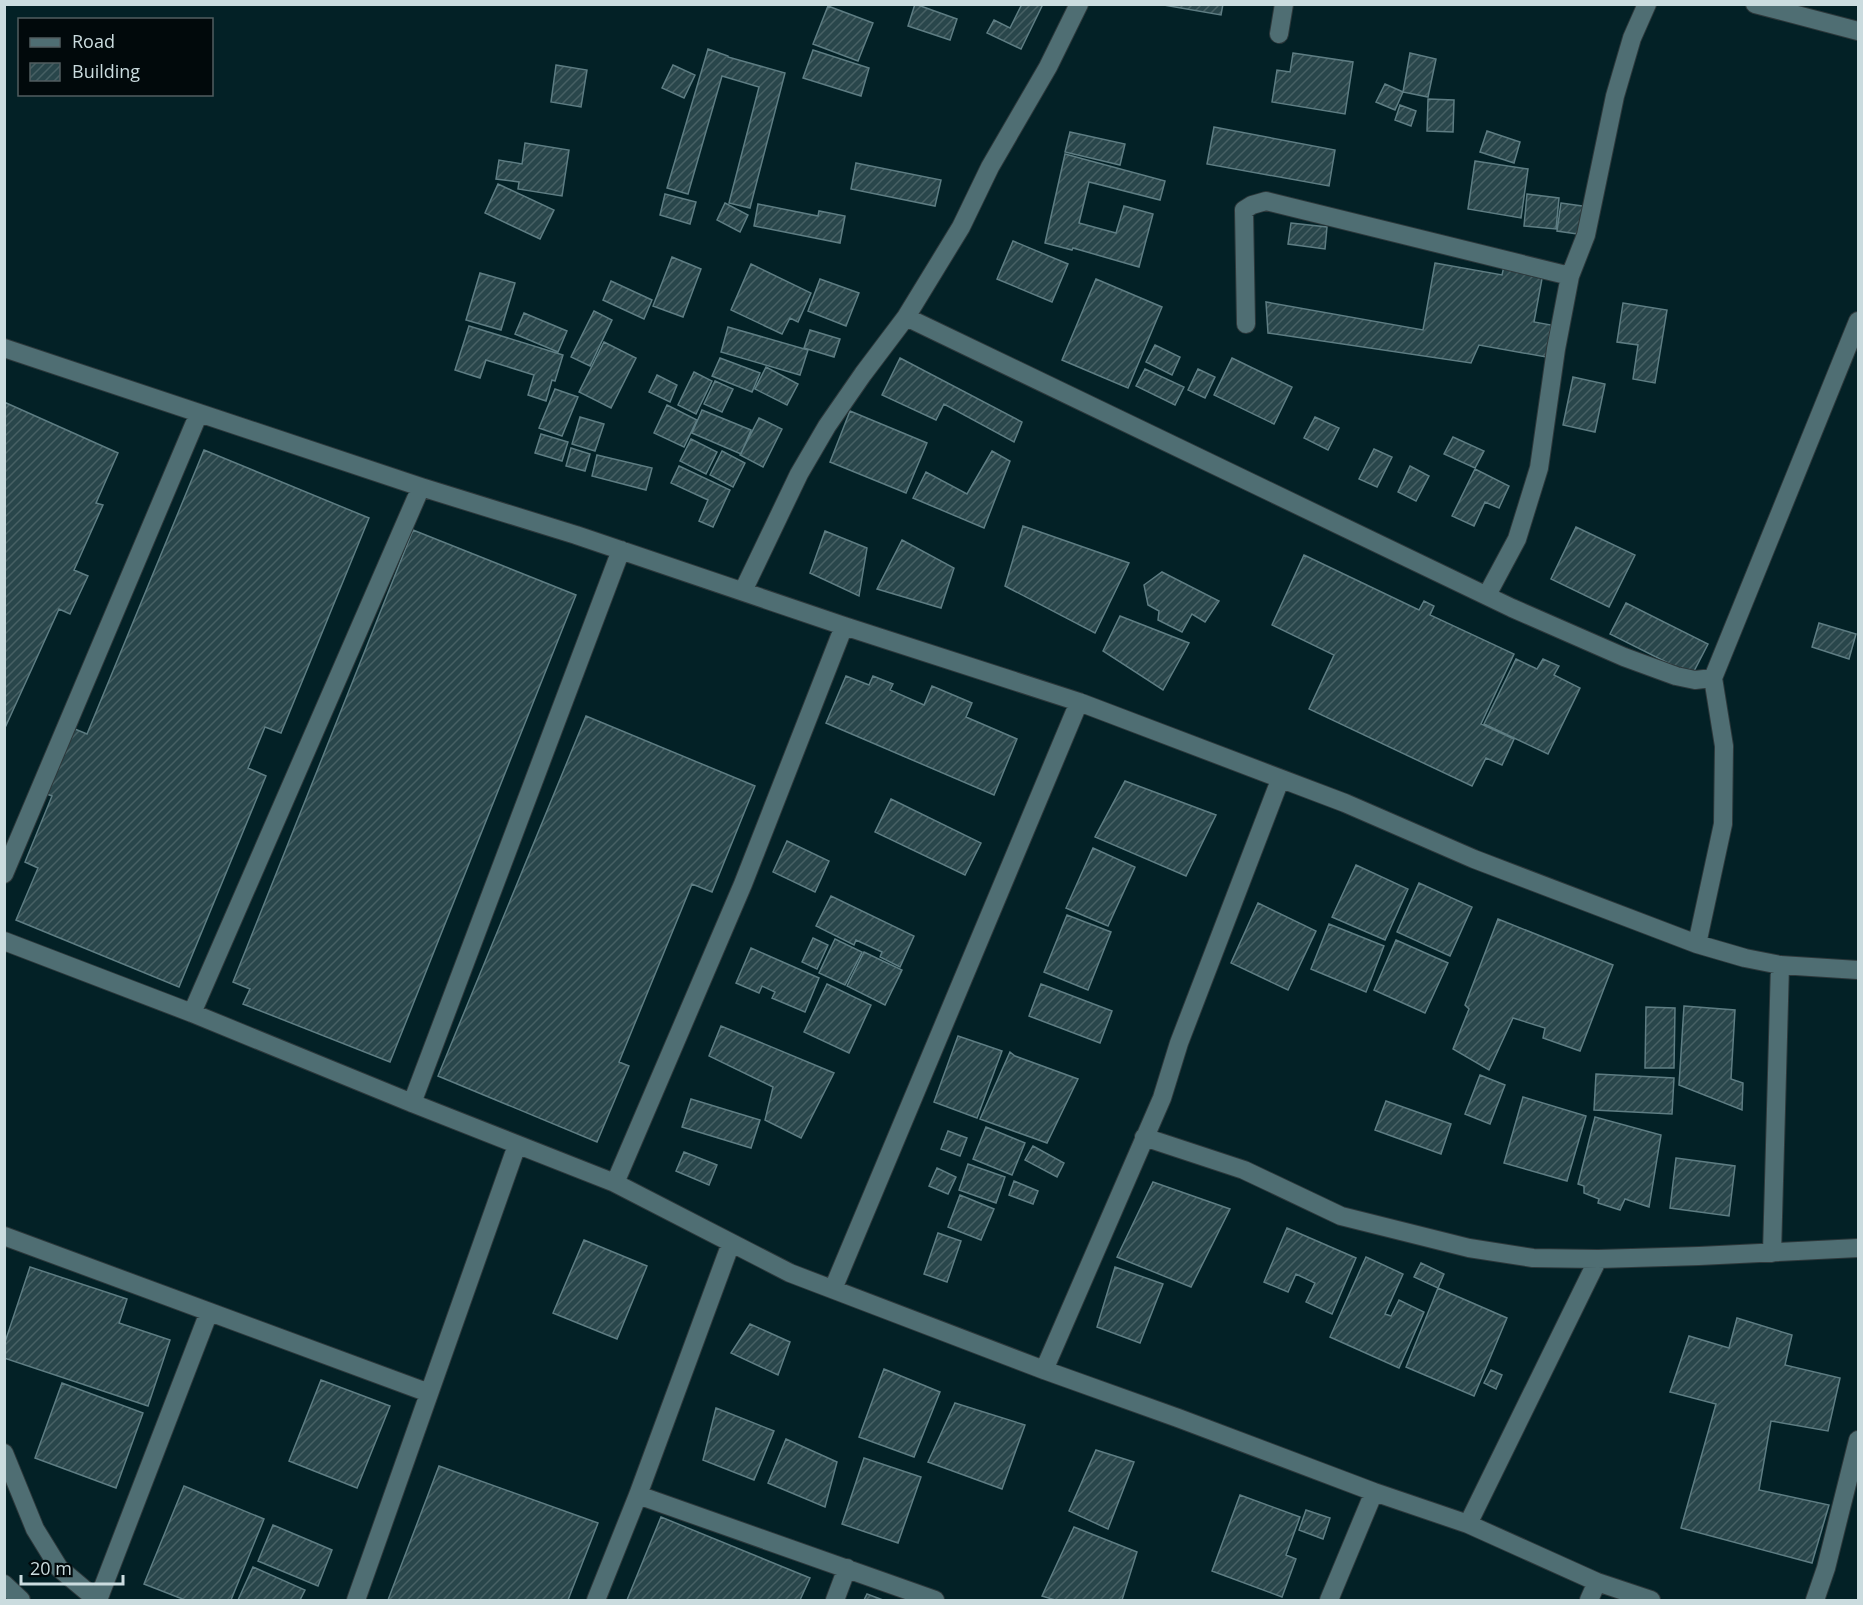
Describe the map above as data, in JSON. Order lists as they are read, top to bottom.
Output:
{
  "legend": ["Road", "Building"],
  "scale_bar": "20 m"
}
